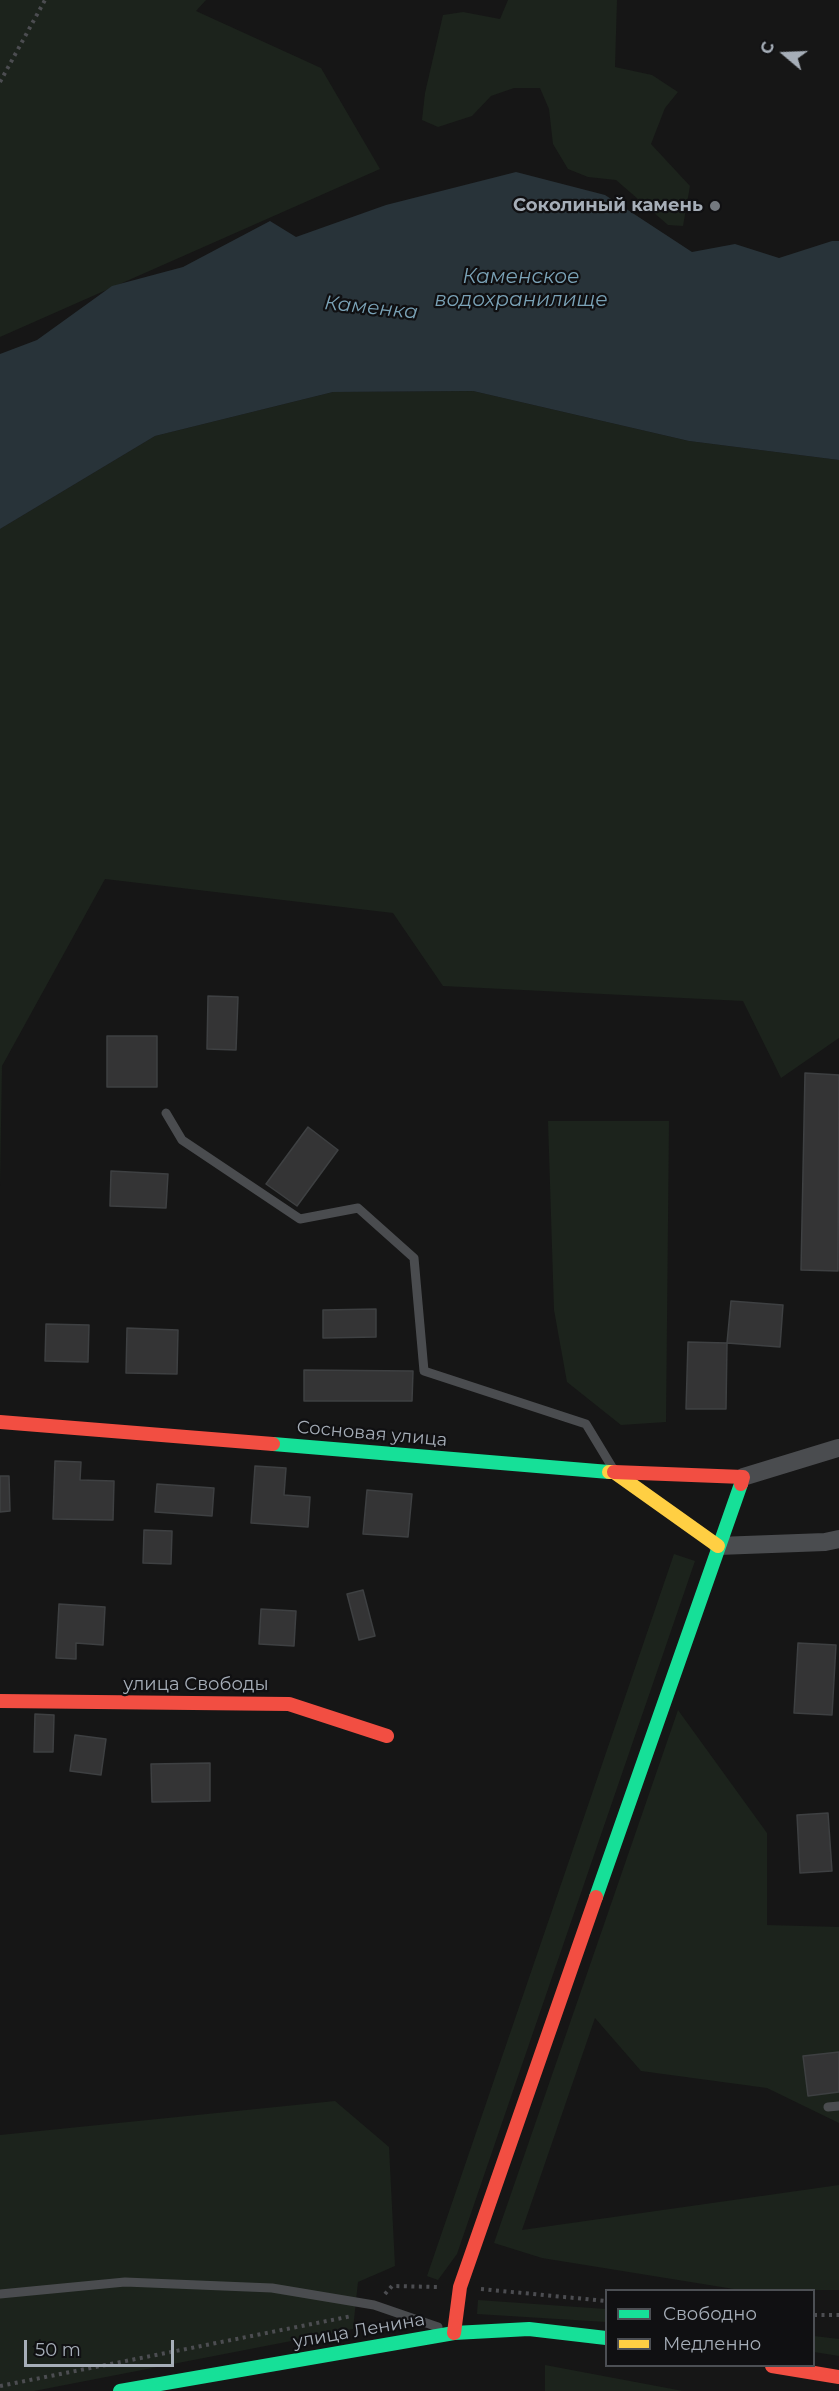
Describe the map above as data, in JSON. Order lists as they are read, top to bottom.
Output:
{
  "streets": {
    "street": ["Сосновая улица", "улица Свободы", "улица Ленина"]
  },
  "water": ["Каменское водохранилище", "Каменка"],
  "places": ["Соколиный камень"],
  "legend": ["Свободно", "Медленно"],
  "scale_bar": "50 m",
  "north": "left"
}
